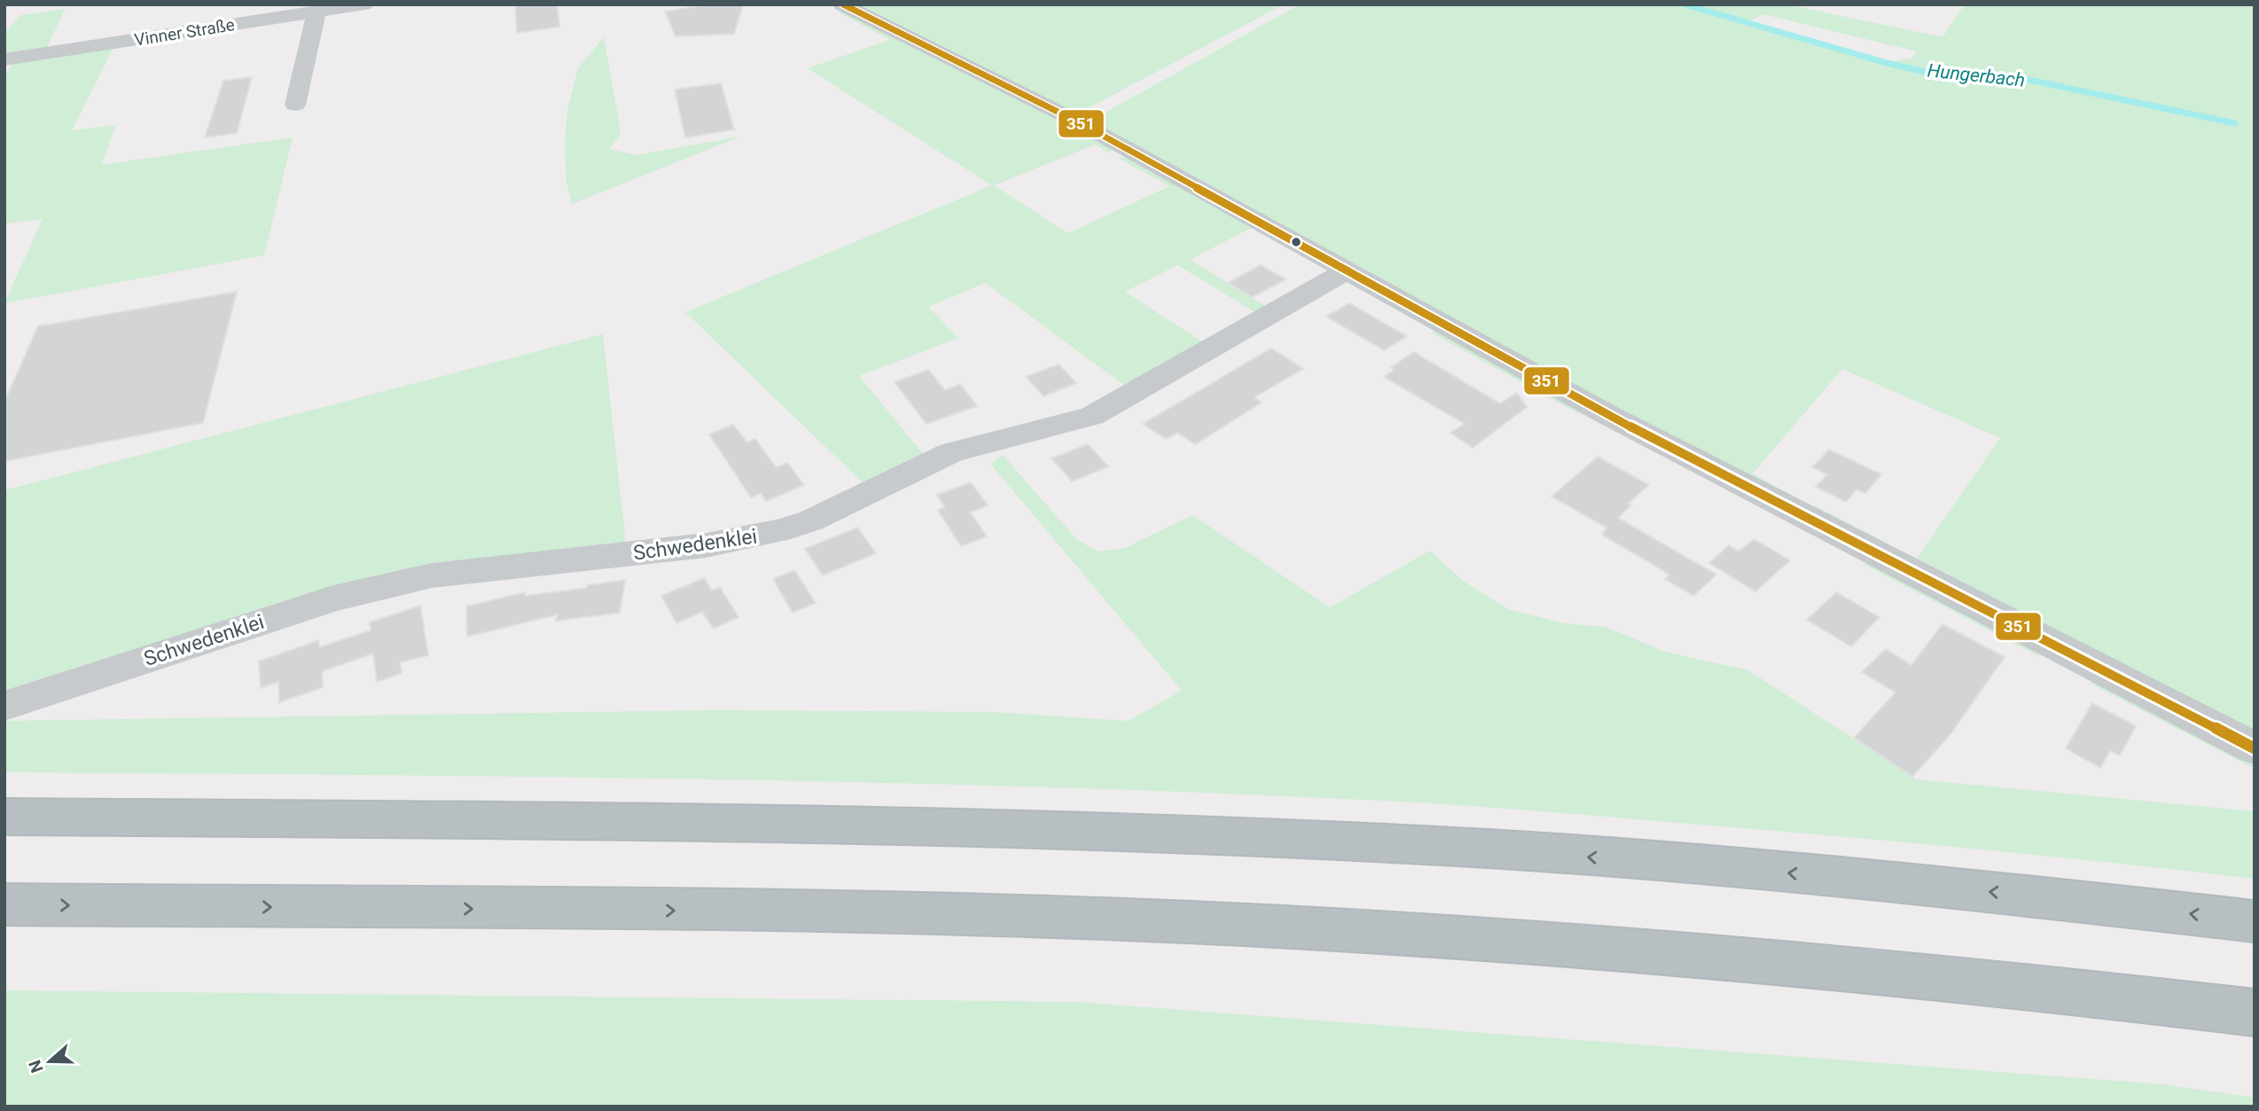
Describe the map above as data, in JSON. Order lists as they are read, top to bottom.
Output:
{
  "streets": {
    "street": ["Vinner Straße", "Schwedenklei"]
  },
  "water": ["Hungerbach"],
  "lines": ["transit line 351"],
  "north": "left"
}
